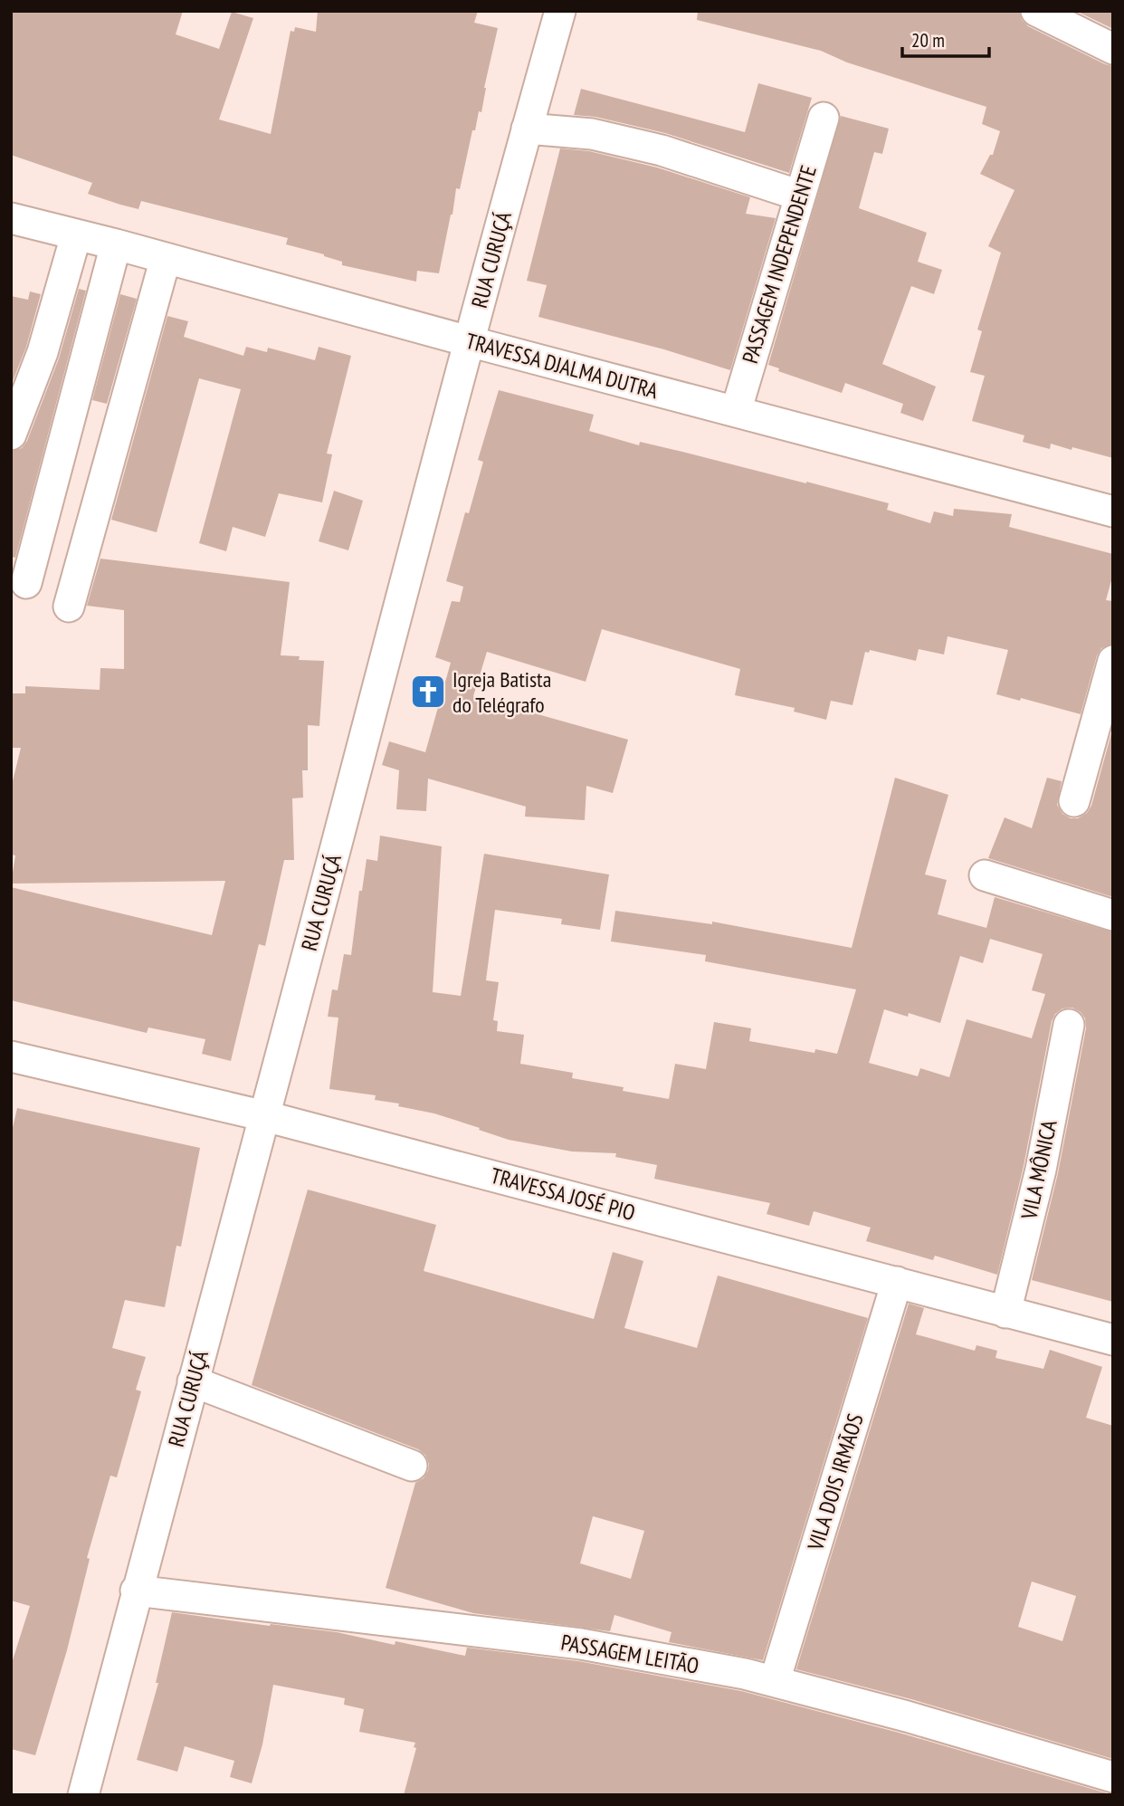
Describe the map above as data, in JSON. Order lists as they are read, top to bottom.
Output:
{
  "streets": {
    "street": [
      "RUA CURUÇÁ",
      "PASSAGEM INDEPENDENTE",
      "TRAVESSA DJALMA DUTRA",
      "VILA MÔNICA",
      "TRAVESSA JOSÉ PIO",
      "VILA DOIS IRMÃOS",
      "PASSAGEM LEITÃO"
    ]
  },
  "crossings": [
    ["RUA CURUÇÁ", "TRAVESSA DJALMA DUTRA"],
    ["RUA CURUÇÁ", "TRAVESSA JOSÉ PIO"],
    ["RUA CURUÇÁ", "PASSAGEM LEITÃO"],
    ["PASSAGEM INDEPENDENTE", "TRAVESSA DJALMA DUTRA"],
    ["VILA MÔNICA", "TRAVESSA JOSÉ PIO"],
    ["TRAVESSA JOSÉ PIO", "VILA DOIS IRMÃOS"],
    ["VILA DOIS IRMÃOS", "PASSAGEM LEITÃO"]
  ],
  "places": {
    "church": ["Igreja Batista do Telégrafo"]
  },
  "scale_bar": "20 m"
}
